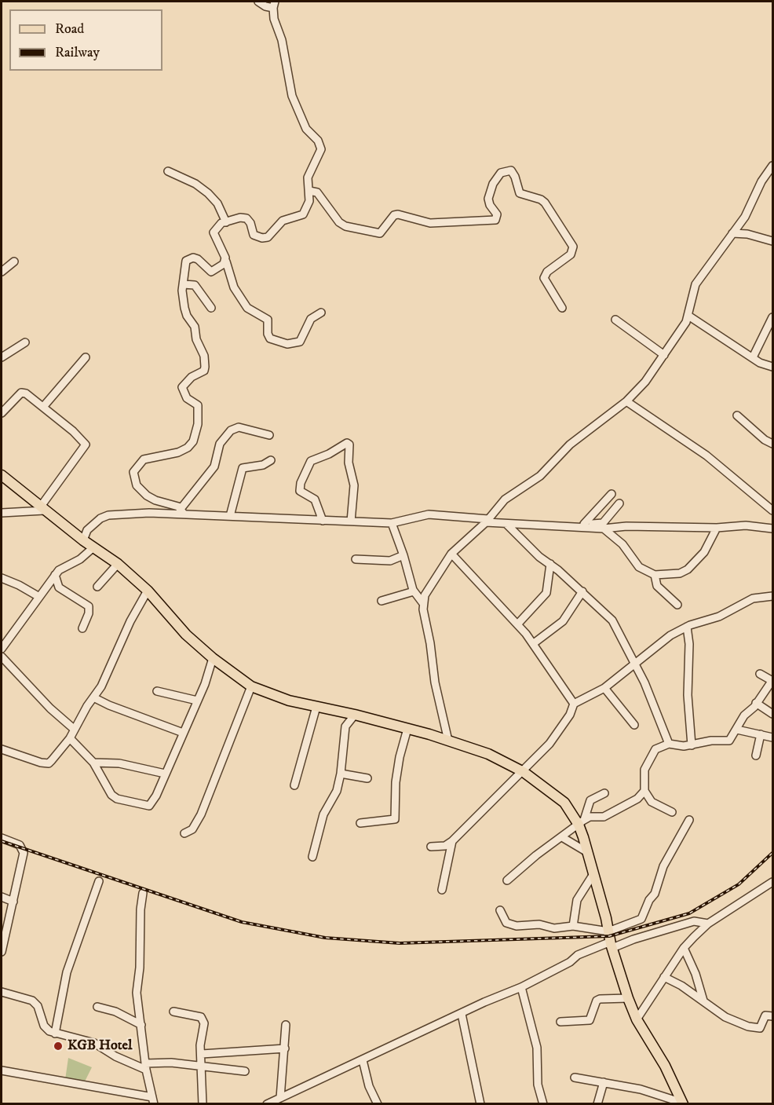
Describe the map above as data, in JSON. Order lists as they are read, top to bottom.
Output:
{
  "places": ["KGB Hotel"],
  "legend": ["Road", "Railway"]
}
